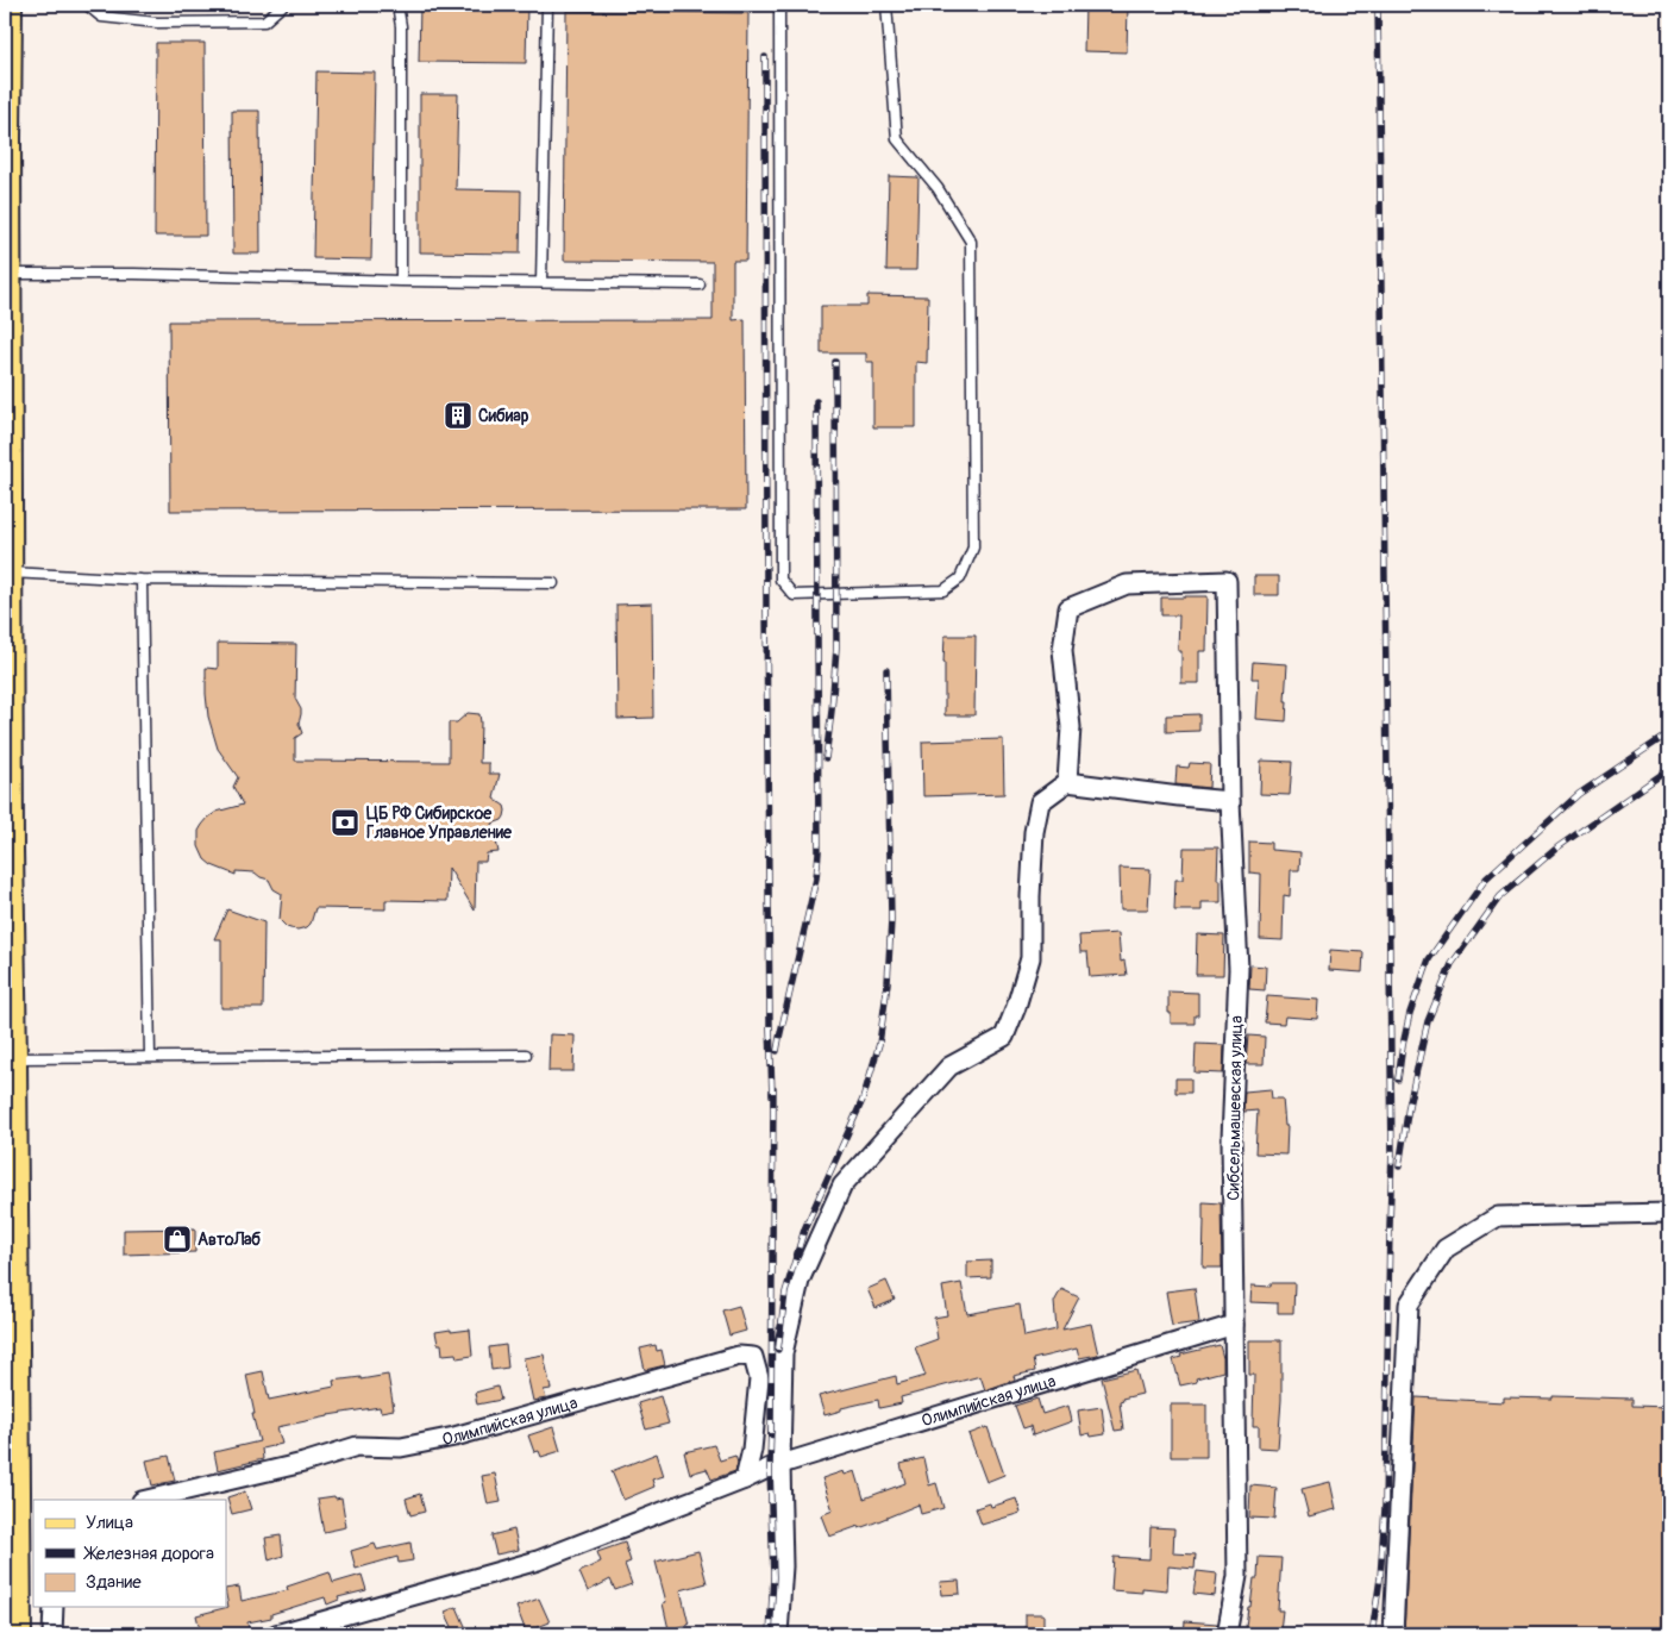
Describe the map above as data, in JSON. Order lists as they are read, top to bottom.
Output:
{
  "streets": {
    "street": ["Сибсельмашевская улица", "Олимпийская улица"]
  },
  "crossings": [
    ["Сибсельмашевская улица", "Олимпийская улица"]
  ],
  "places": {
    "building": ["Сибиар"],
    "bank": ["ЦБ РФ Сибирское Главное Управление"],
    "shop": ["АвтоЛаб"]
  },
  "legend": ["Улица", "Железная дорога", "Здание"]
}
